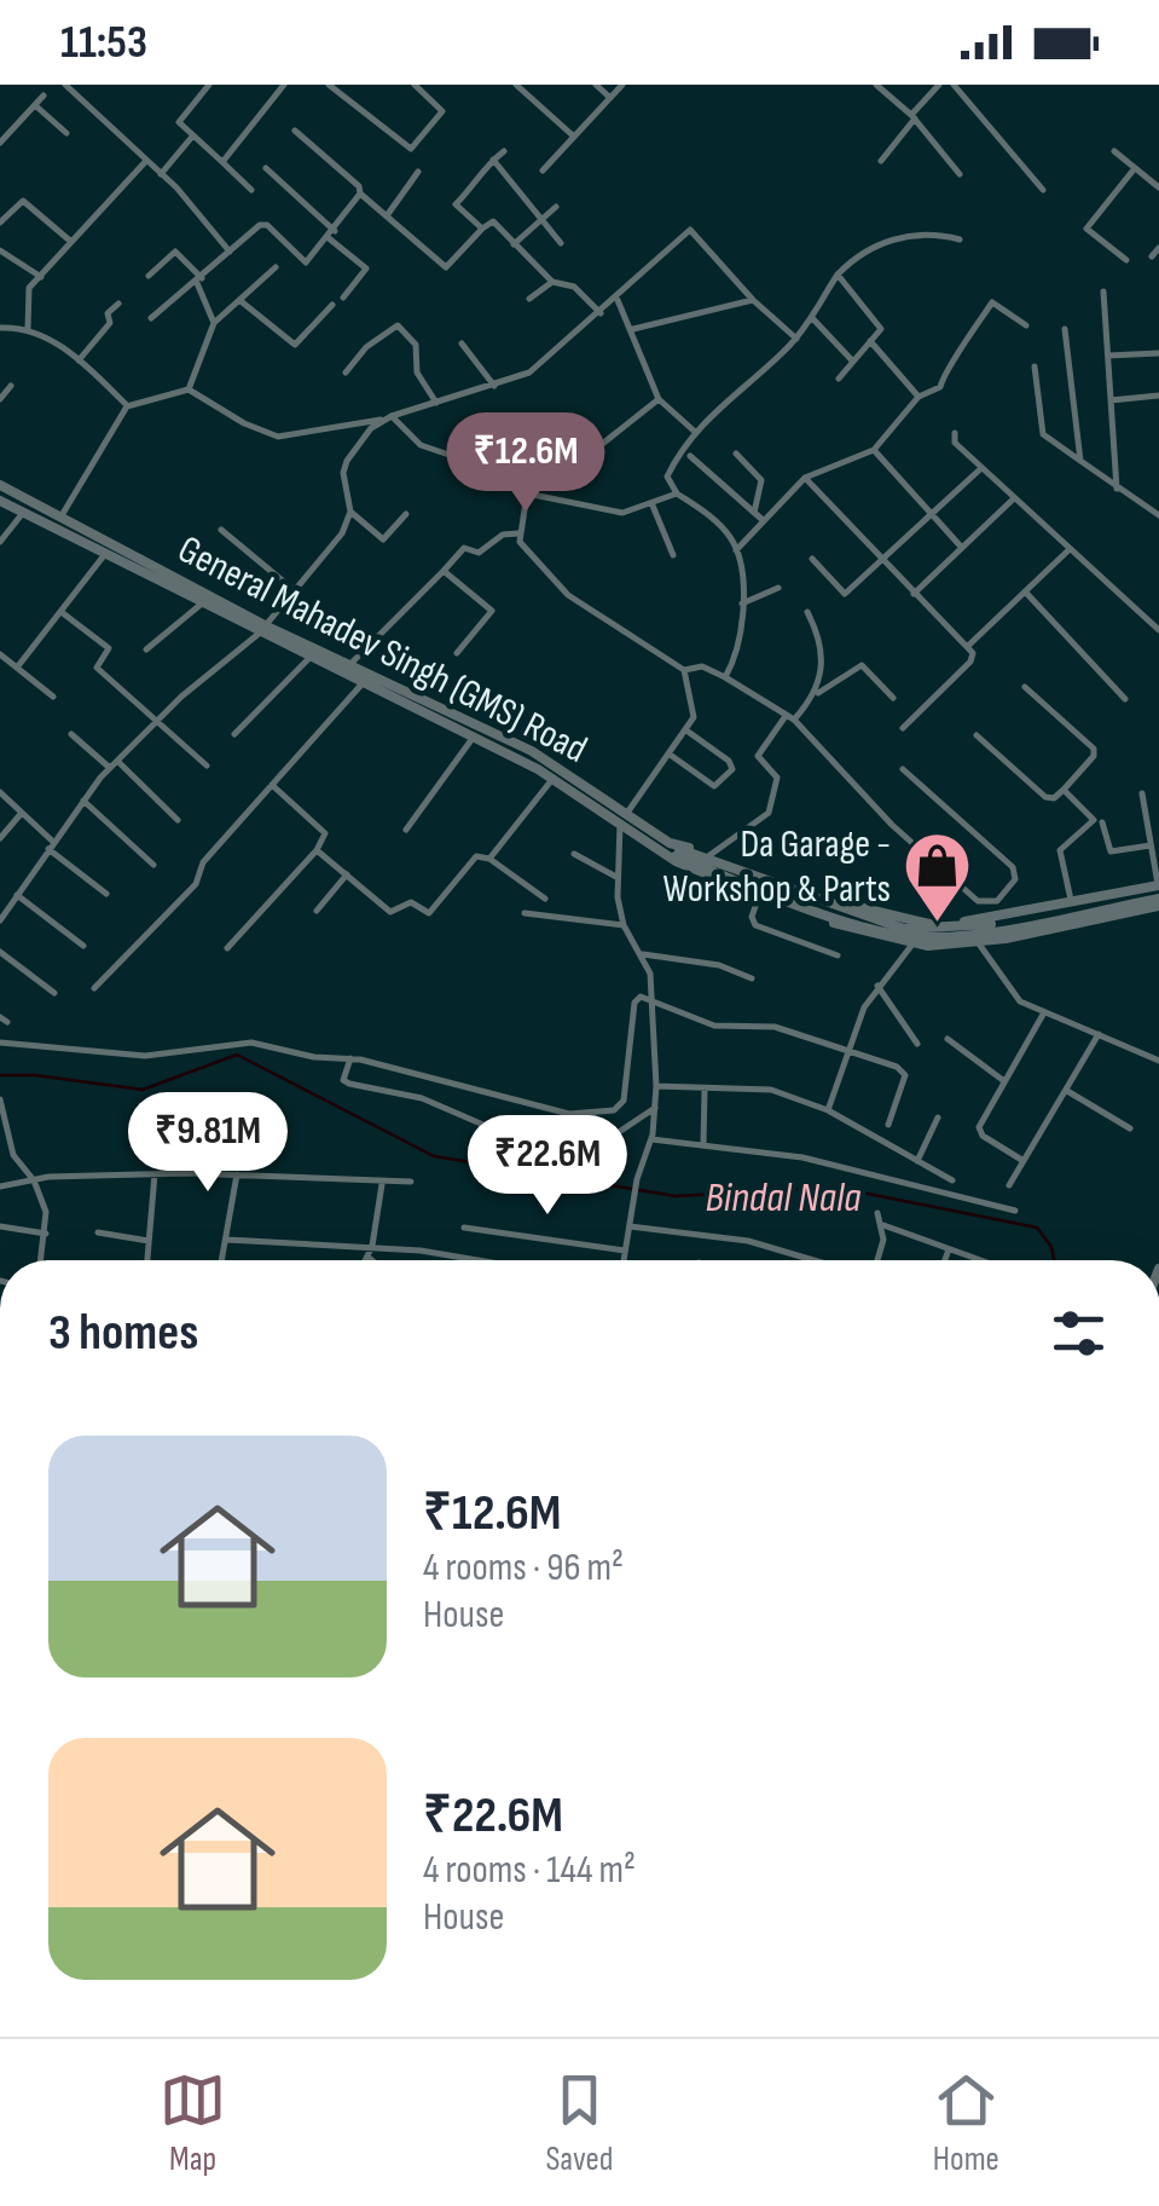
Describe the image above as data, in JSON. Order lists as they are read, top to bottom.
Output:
{
  "streets": {
    "street": ["General Mahadev Singh (GMS) Road"]
  },
  "water": ["Bindal Nala"],
  "places": {
    "shop": ["Da Garage - Workshop & Parts"]
  },
  "page": {
    "status": "11:53",
    "price": ["₹12.6M", "₹9.81M", "₹22.6M"],
    "heading": "3 homes",
    "list": [
      {
        "name": "₹12.6M",
        "note": "4 rooms · 96 m² · House"
      },
      {
        "name": "₹22.6M",
        "note": "4 rooms · 144 m² · House"
      }
    ],
    "tabs": ["Map", "Saved", "Home"]
  }
}
